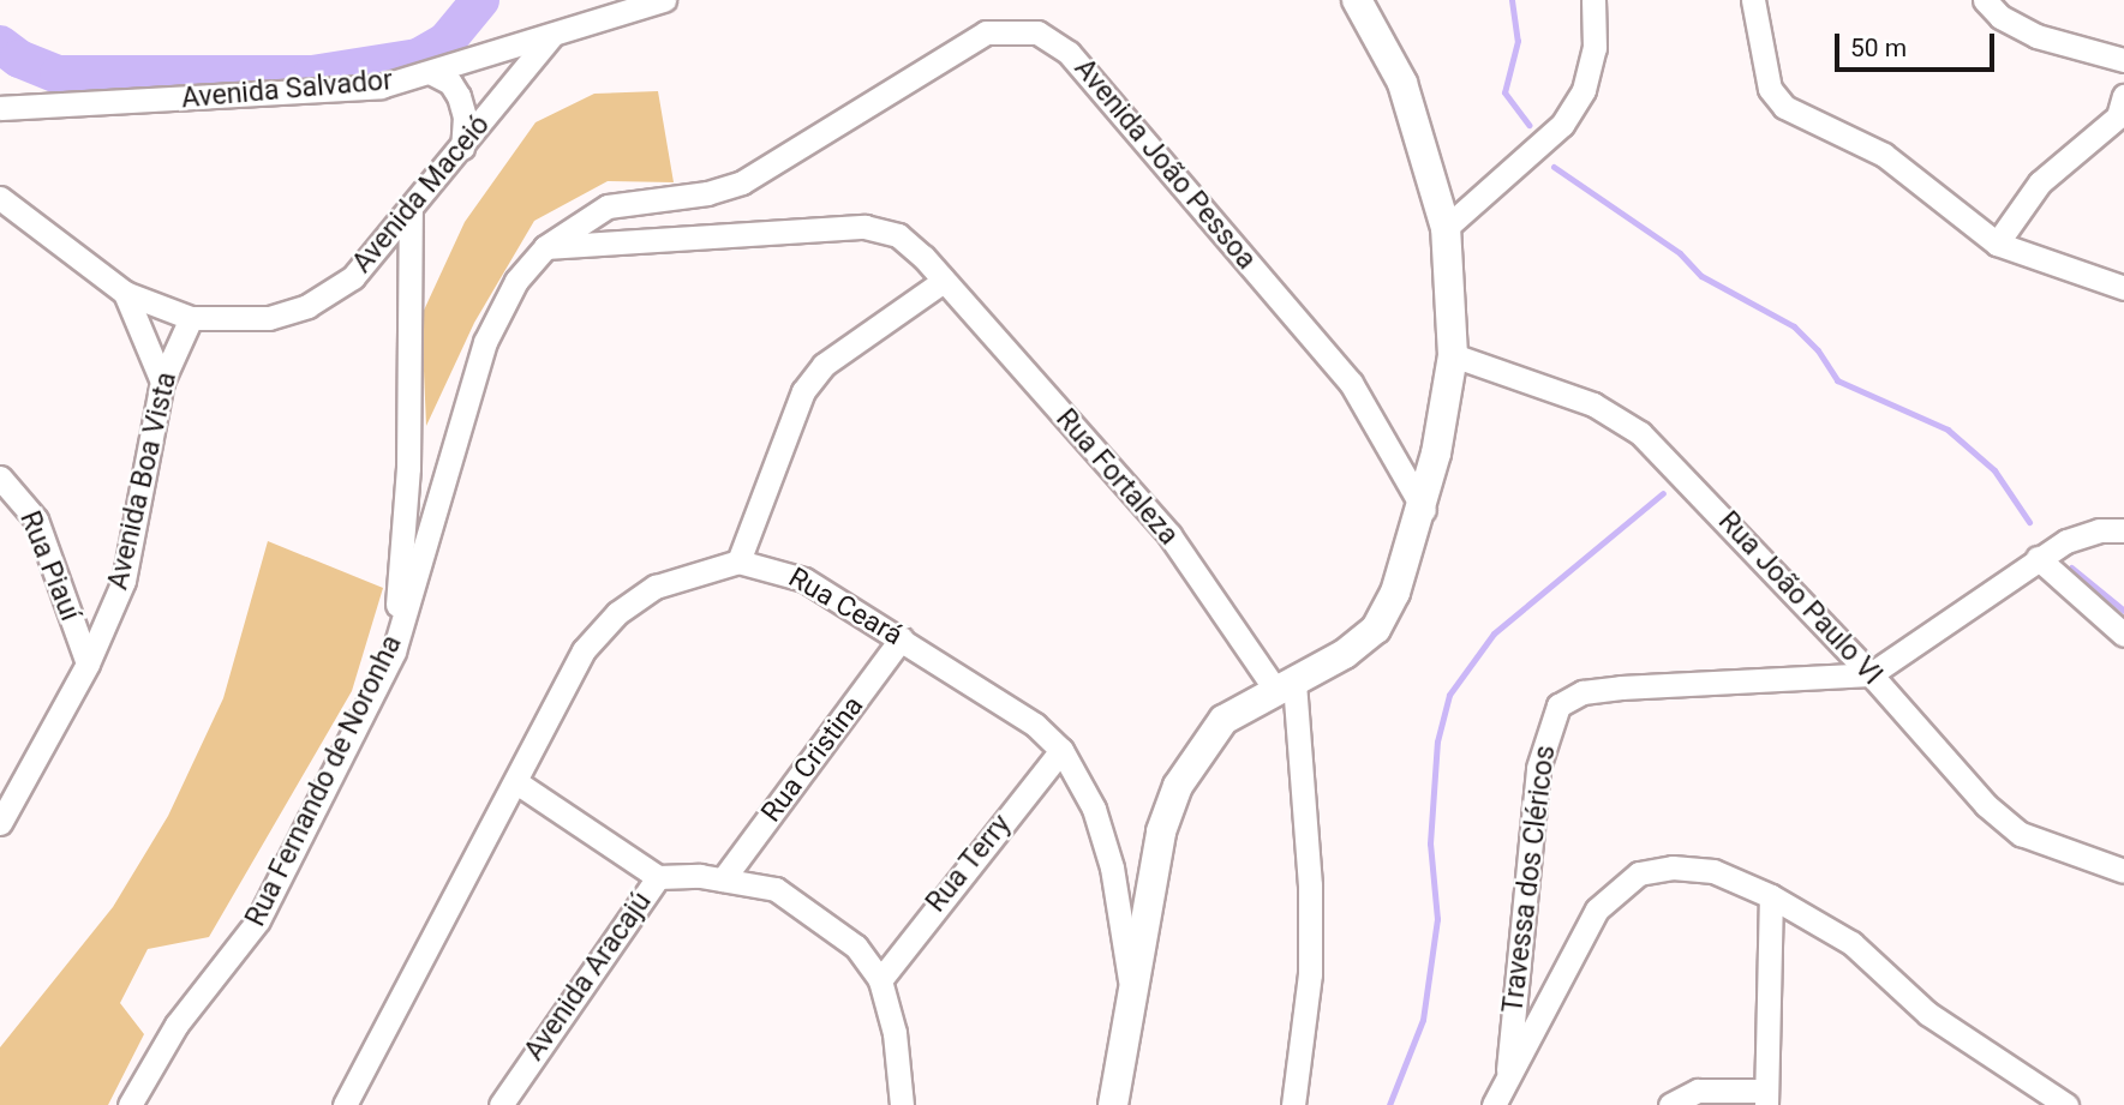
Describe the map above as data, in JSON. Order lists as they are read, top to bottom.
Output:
{
  "streets": {
    "street": [
      "Avenida Salvador",
      "Avenida João Pessoa",
      "Avenida Maceió",
      "Rua Fortaleza",
      "Avenida Boa Vista",
      "Rua Piauí",
      "Rua João Paulo VI",
      "Rua Ceará",
      "Rua Cristina",
      "Rua Fernando de Noronha",
      "Rua Terry",
      "Travessa dos Cléricos",
      "Avenida Aracajú"
    ]
  },
  "crossings": [
    ["Avenida Salvador", "Avenida Maceió"],
    ["Avenida João Pessoa", "Rua Fortaleza"],
    ["Avenida João Pessoa", "Rua Fernando de Noronha"],
    ["Avenida Maceió", "Avenida Boa Vista"],
    ["Rua Fortaleza", "Rua Fernando de Noronha"],
    ["Avenida Boa Vista", "Rua Piauí"],
    ["Rua João Paulo VI", "Travessa dos Cléricos"],
    ["Rua Ceará", "Rua Cristina"],
    ["Rua Ceará", "Rua Terry"],
    ["Rua Cristina", "Avenida Aracajú"],
    ["Rua Terry", "Avenida Aracajú"]
  ],
  "scale_bar": "50 m"
}
